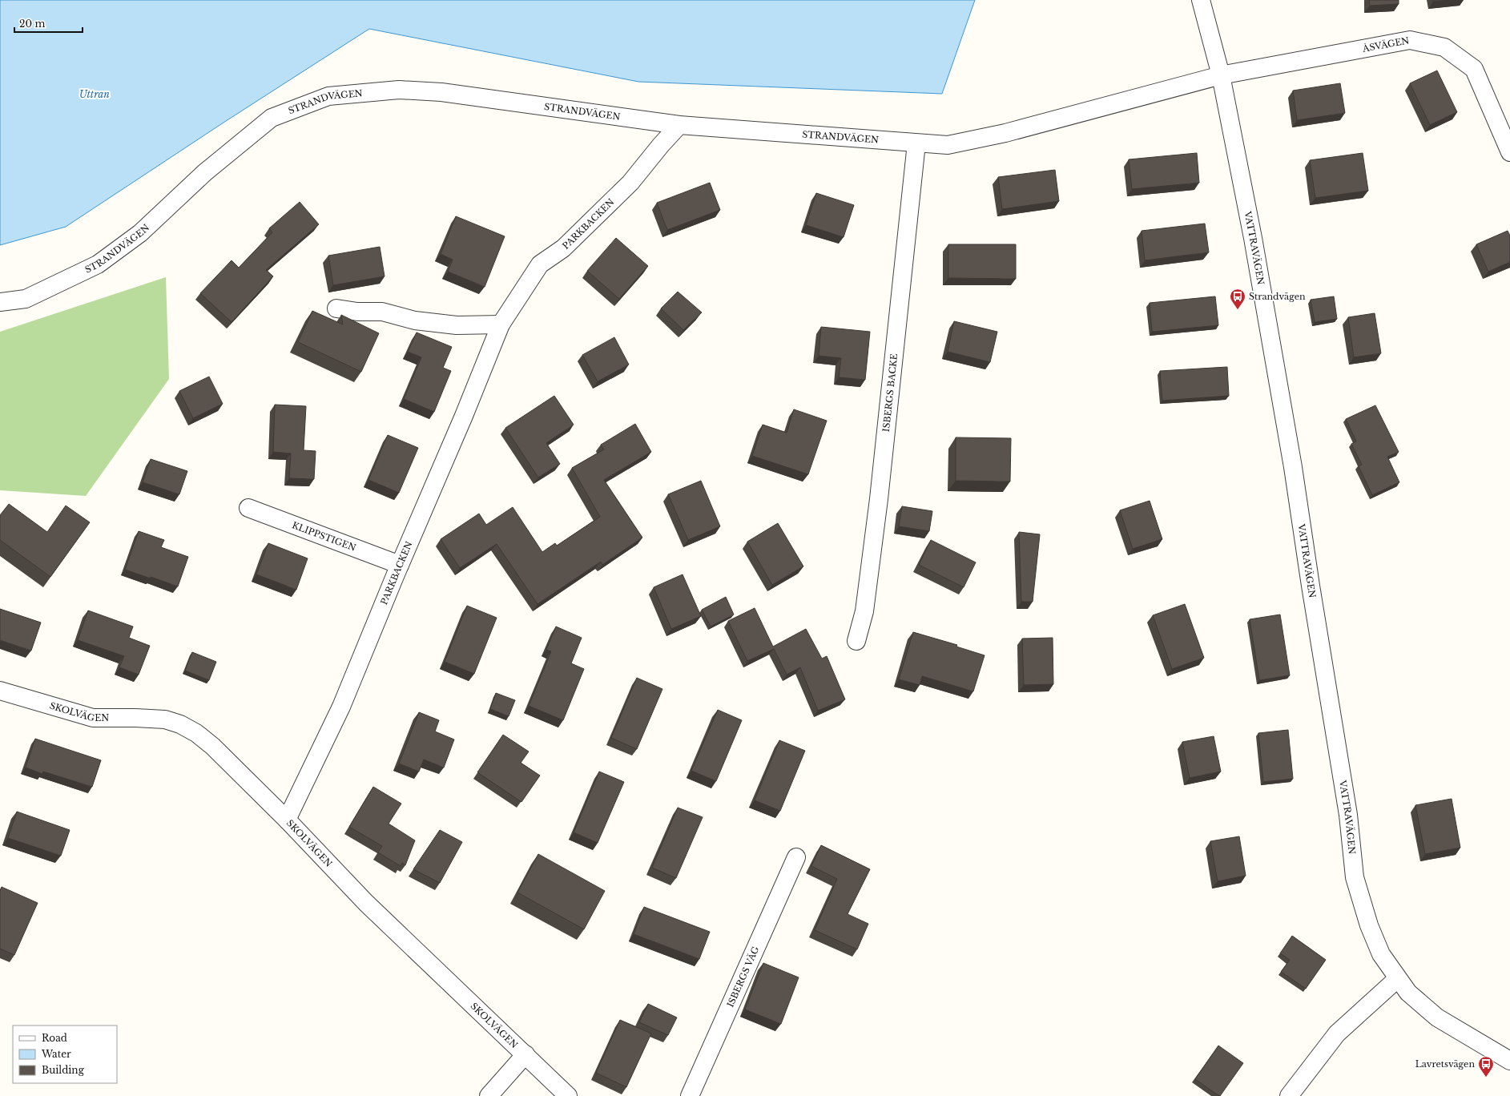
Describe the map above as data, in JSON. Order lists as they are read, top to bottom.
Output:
{
  "streets": {
    "street": [
      "ÅSVÄGEN",
      "STRANDVÄGEN",
      "PARKBACKEN",
      "VATTRAVÄGEN",
      "ISBERGS BACKE",
      "KLIPPSTIGEN",
      "SKOLVÄGEN",
      "ISBERGS VÄG"
    ]
  },
  "crossings": [
    ["ÅSVÄGEN", "STRANDVÄGEN"],
    ["ÅSVÄGEN", "VATTRAVÄGEN"],
    ["STRANDVÄGEN", "PARKBACKEN"],
    ["STRANDVÄGEN", "VATTRAVÄGEN"],
    ["STRANDVÄGEN", "ISBERGS BACKE"],
    ["PARKBACKEN", "KLIPPSTIGEN"],
    ["PARKBACKEN", "SKOLVÄGEN"]
  ],
  "water": ["Uttran"],
  "places": {
    "bus stop": ["Strandvägen", "Lavretsvägen"]
  },
  "legend": ["Road", "Water", "Building"],
  "scale_bar": "20 m"
}
